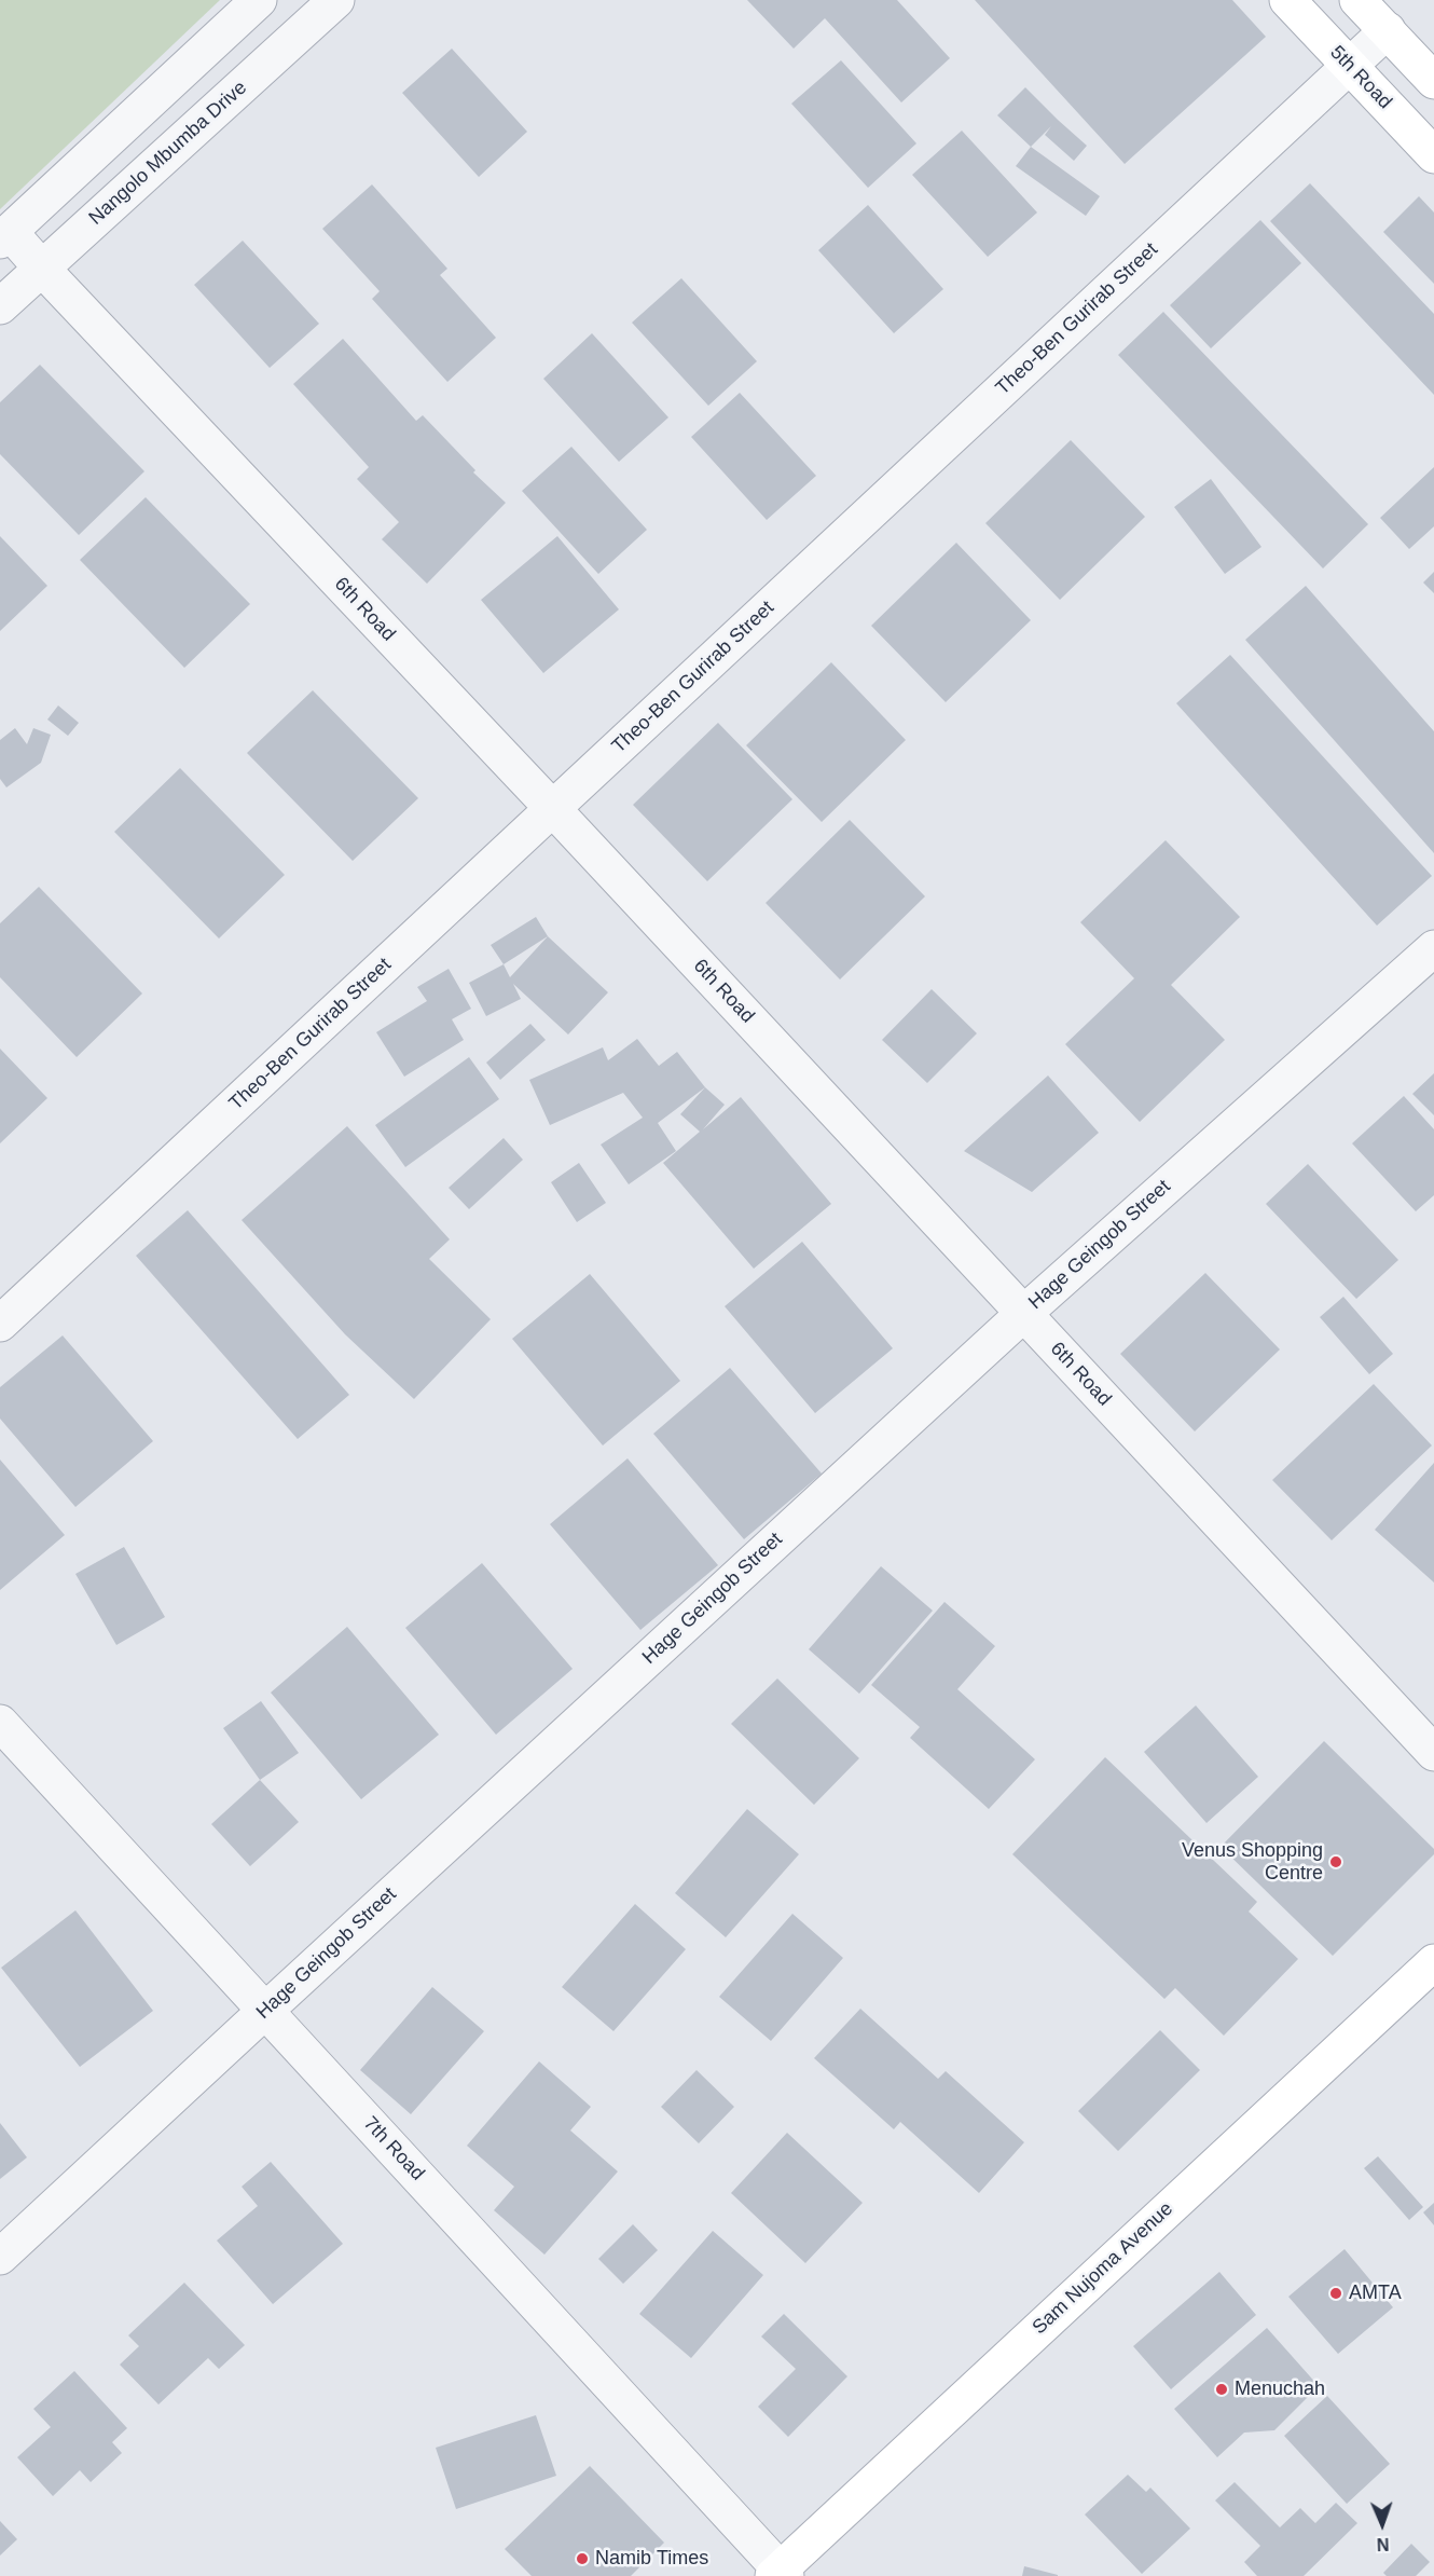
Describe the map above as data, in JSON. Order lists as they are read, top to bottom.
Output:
{
  "streets": {
    "main road": ["5th Road", "Sam Nujoma Avenue"],
    "street": [
      "Nangolo Mbumba Drive",
      "Theo-Ben Gurirab Street",
      "6th Road",
      "Hage Geingob Street",
      "7th Road"
    ]
  },
  "crossings": [
    ["5th Road", "Theo-Ben Gurirab Street"],
    ["Nangolo Mbumba Drive", "6th Road"],
    ["Theo-Ben Gurirab Street", "6th Road"],
    ["6th Road", "Hage Geingob Street"],
    ["Hage Geingob Street", "7th Road"],
    ["7th Road", "Sam Nujoma Avenue"]
  ],
  "places": [
    "Venus Shopping Centre",
    "AMTA",
    "Menuchah",
    "Namib Times"
  ],
  "north": "bottom"
}
